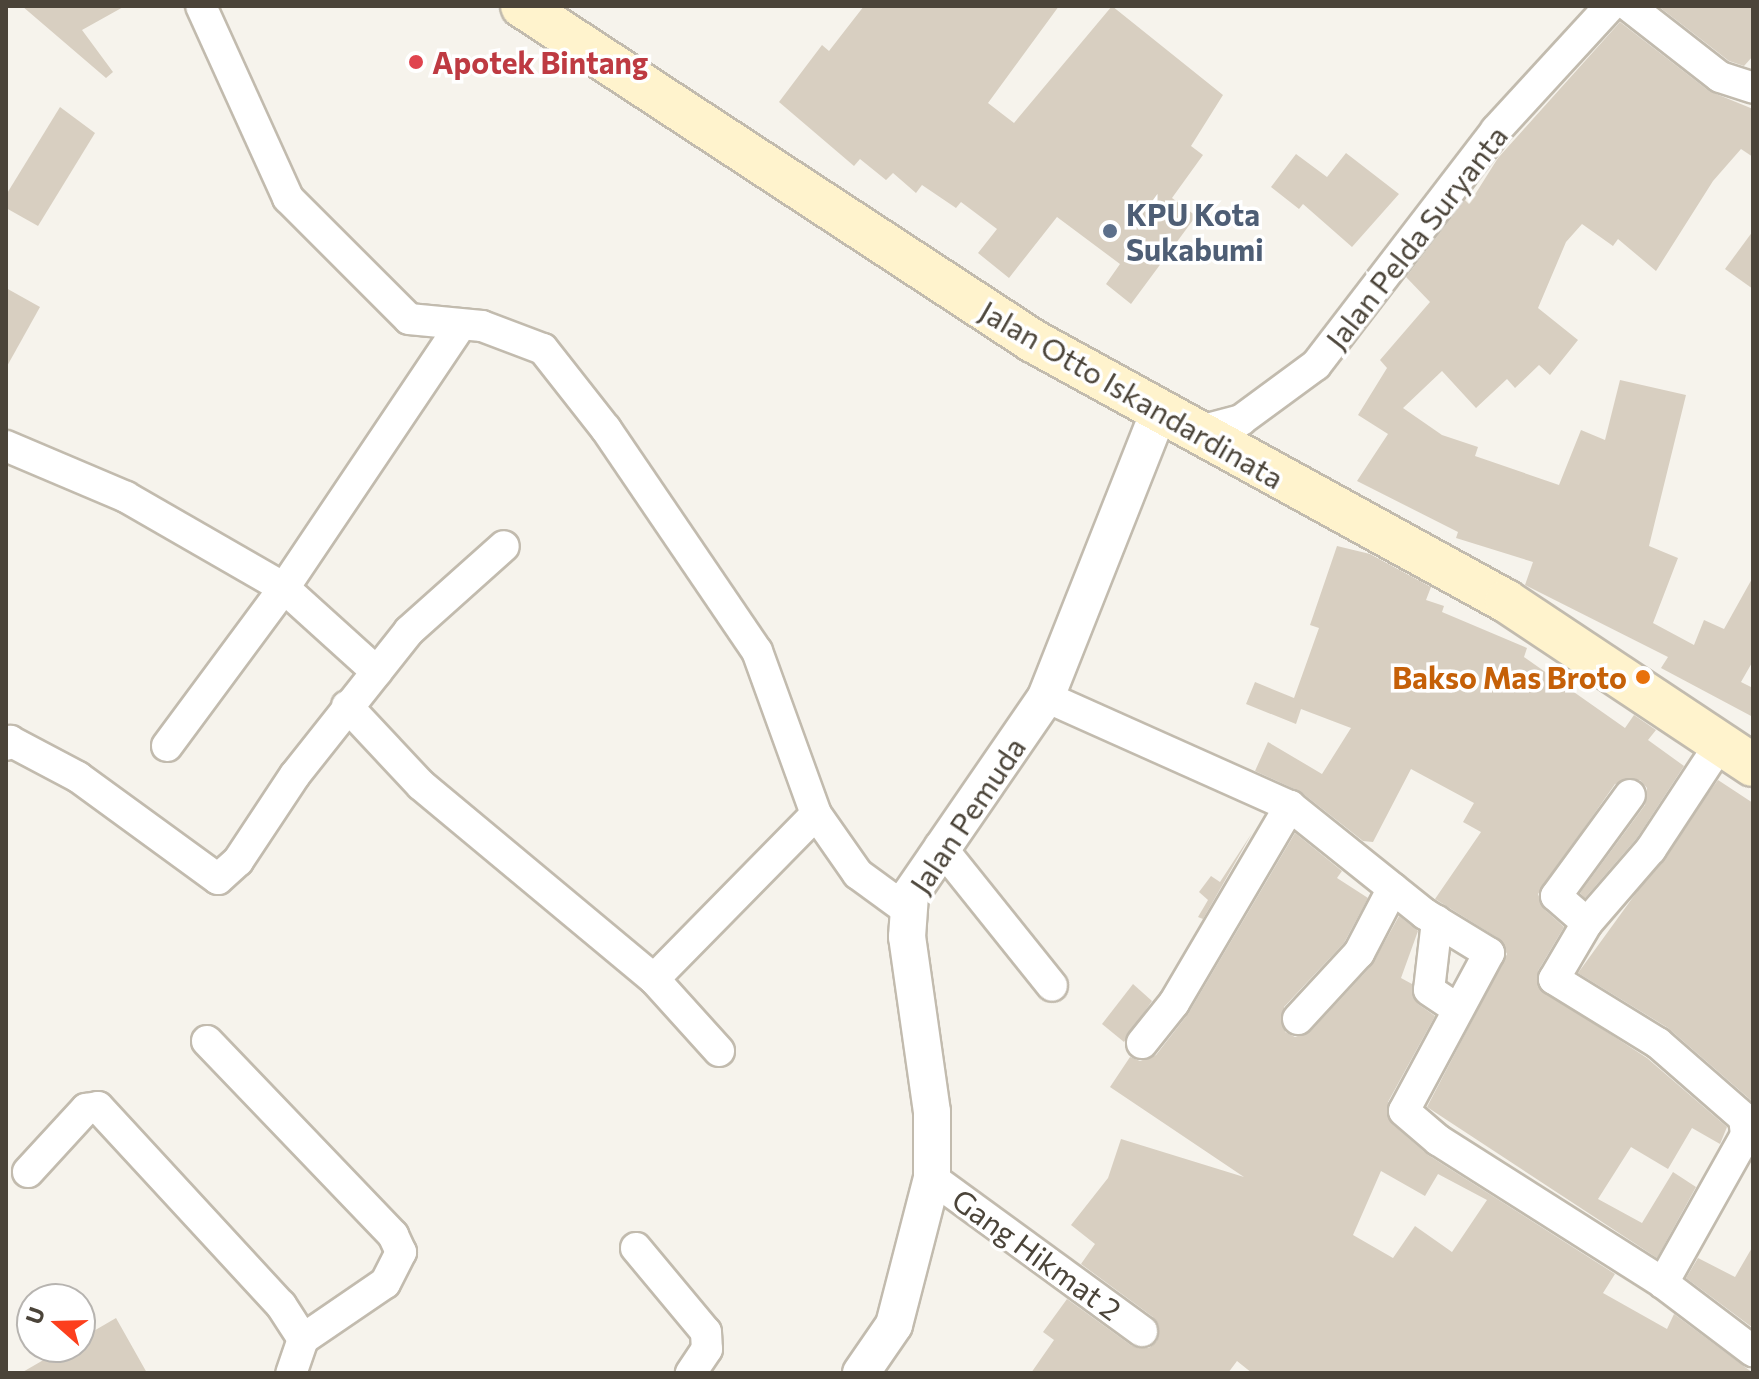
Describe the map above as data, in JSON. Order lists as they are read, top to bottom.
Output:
{
  "streets": {
    "main road": ["Jalan Otto Iskandardinata"],
    "street": ["Jalan Pelda Suryanta", "Jalan Pemuda", "Gang Hikmat 2"]
  },
  "crossings": [
    ["Jalan Pelda Suryanta", "Jalan Otto Iskandardinata"],
    ["Jalan Otto Iskandardinata", "Jalan Pemuda"],
    ["Jalan Pemuda", "Gang Hikmat 2"]
  ],
  "places": ["Apotek Bintang", "KPU Kota Sukabumi", "Bakso Mas Broto"],
  "north": "left"
}
